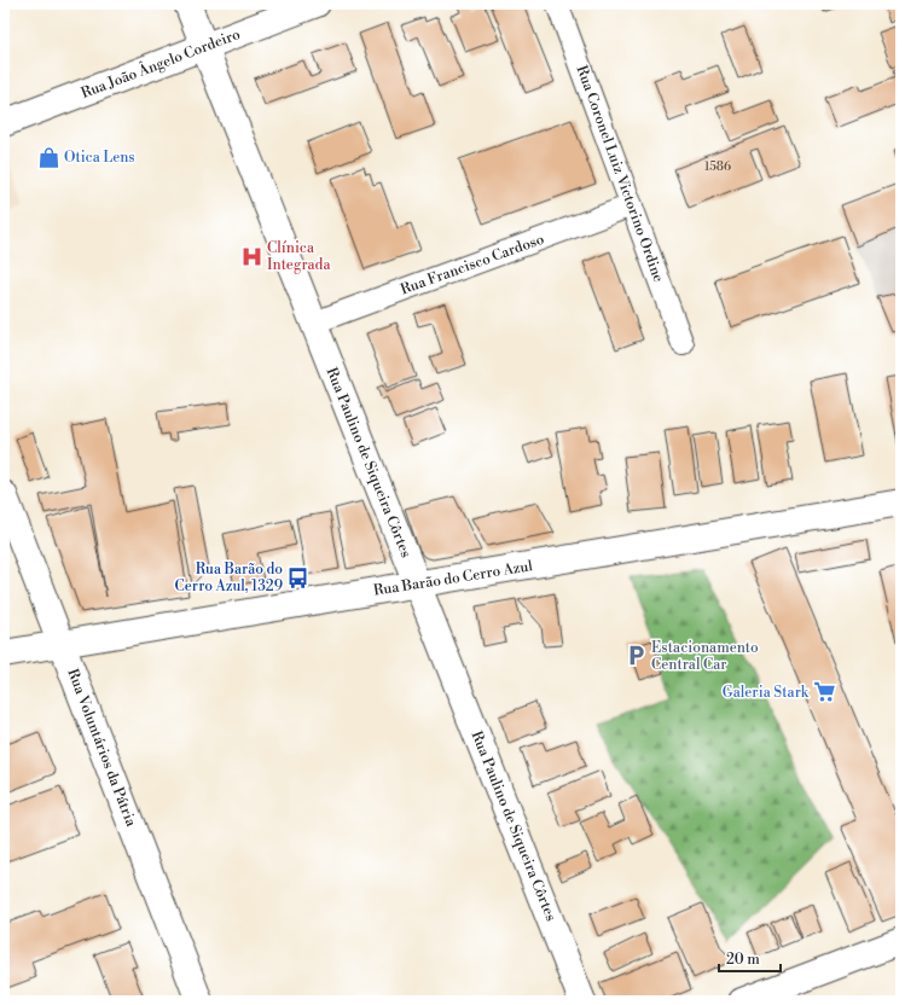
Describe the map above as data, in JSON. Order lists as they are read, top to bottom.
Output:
{
  "streets": {
    "street": [
      "Rua João Ângelo Cordeiro",
      "Rua Coronel Luiz Victorino Ordine",
      "Rua Francisco Cardoso",
      "Rua Paulino de Siqueira Côrtes",
      "Rua Barão do Cerro Azul",
      "Rua Voluntários da Pátria"
    ]
  },
  "crossings": [
    ["Rua João Ângelo Cordeiro", "Rua Paulino de Siqueira Côrtes"],
    ["Rua Coronel Luiz Victorino Ordine", "Rua Francisco Cardoso"],
    ["Rua Francisco Cardoso", "Rua Paulino de Siqueira Côrtes"],
    ["Rua Paulino de Siqueira Côrtes", "Rua Barão do Cerro Azul"],
    ["Rua Barão do Cerro Azul", "Rua Voluntários da Pátria"]
  ],
  "places": {
    "shop": ["Otica Lens"],
    "hospital": ["Clínica Integrada"],
    "bus stop": ["Rua Barão do Cerro Azul, 1329"],
    "parking": ["Estacionamento Central Car"],
    "supermarket": ["Galeria Stark"]
  },
  "house_numbers": ["1586"],
  "scale_bar": "20 m"
}
